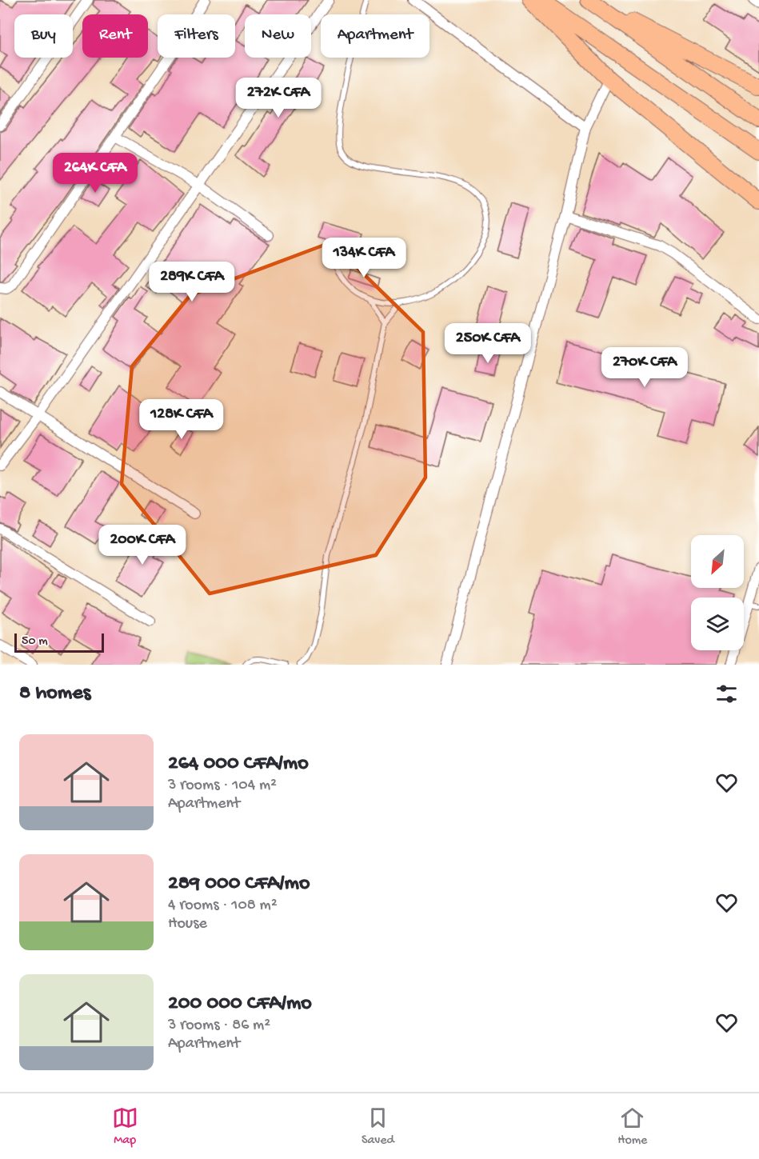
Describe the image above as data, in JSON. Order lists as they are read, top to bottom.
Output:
{
  "scale_bar": "50 m",
  "north": "bottom left",
  "page": {
    "chip": [
      "Buy",
      "Rent",
      "Filters",
      "New",
      "Apartment"
    ],
    "price": [
      "272K CFA",
      "264K CFA",
      "134K CFA",
      "289K CFA",
      "250K CFA",
      "270K CFA",
      "128K CFA",
      "200K CFA"
    ],
    "scale": "50 m",
    "heading": "8 homes",
    "list": [
      {
        "name": "264 000 CFA/mo",
        "note": "3 rooms · 104 m² · Apartment"
      },
      {
        "name": "289 000 CFA/mo",
        "note": "4 rooms · 108 m² · House"
      },
      {
        "name": "200 000 CFA/mo",
        "note": "3 rooms · 86 m² · Apartment"
      }
    ],
    "tabs": ["Map", "Saved", "Home"]
  }
}
